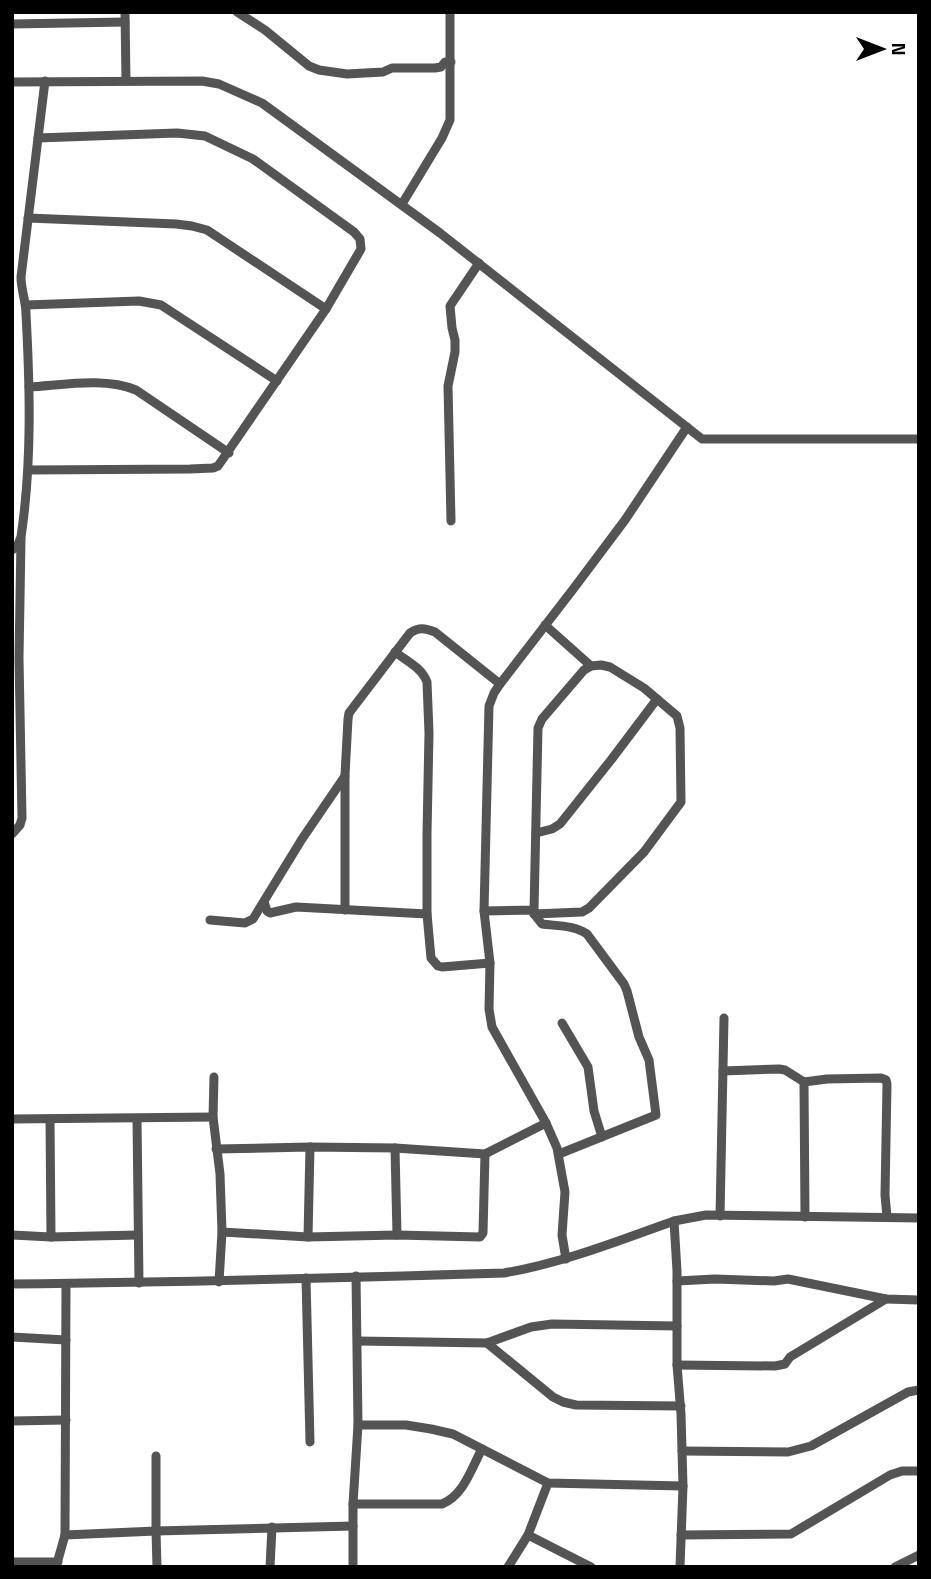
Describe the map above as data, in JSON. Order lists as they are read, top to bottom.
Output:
{
  "north": "right"
}
